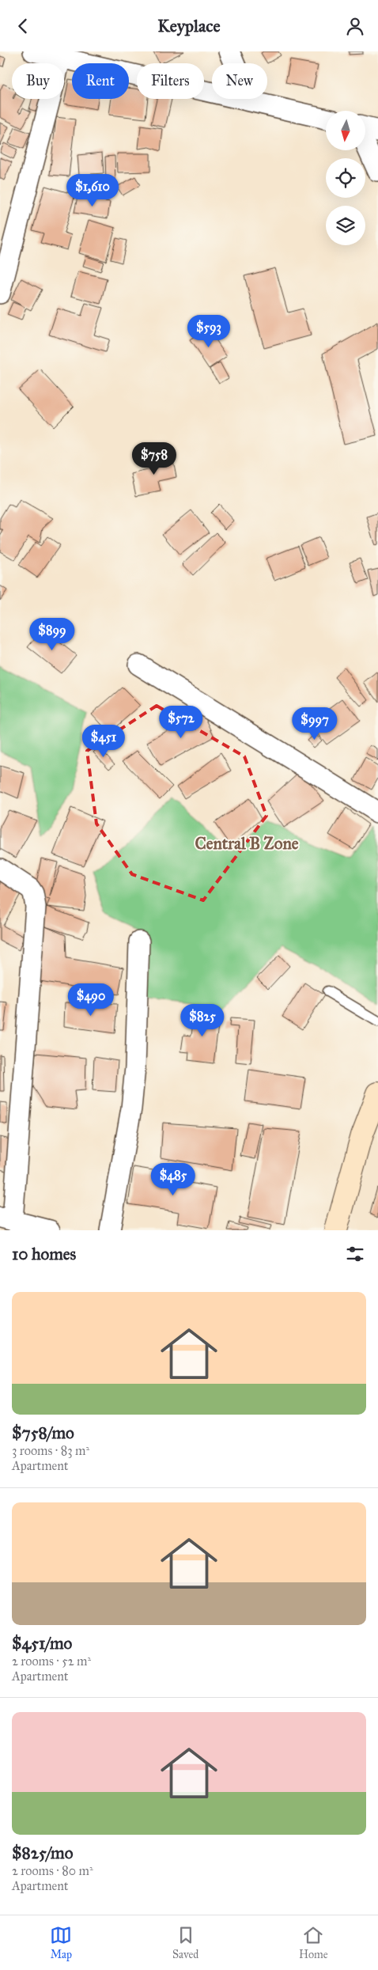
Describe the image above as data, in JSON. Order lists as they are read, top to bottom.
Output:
{
  "districts": ["Central B Zone"],
  "north": "bottom",
  "page": {
    "header": "Keyplace",
    "chip": [
      "Buy",
      "Rent",
      "Filters",
      "New"
    ],
    "price": [
      "$1,610",
      "$593",
      "$758",
      "$899",
      "$572",
      "$997",
      "$451",
      "$490",
      "$825",
      "$485"
    ],
    "heading": "10 homes",
    "list": [
      {
        "name": "$758/mo",
        "note": "3 rooms · 83 m² · Apartment"
      },
      {
        "name": "$451/mo",
        "note": "2 rooms · 52 m² · Apartment"
      },
      {
        "name": "$825/mo",
        "note": "2 rooms · 80 m² · Apartment"
      }
    ],
    "tabs": ["Map", "Saved", "Home"]
  }
}
